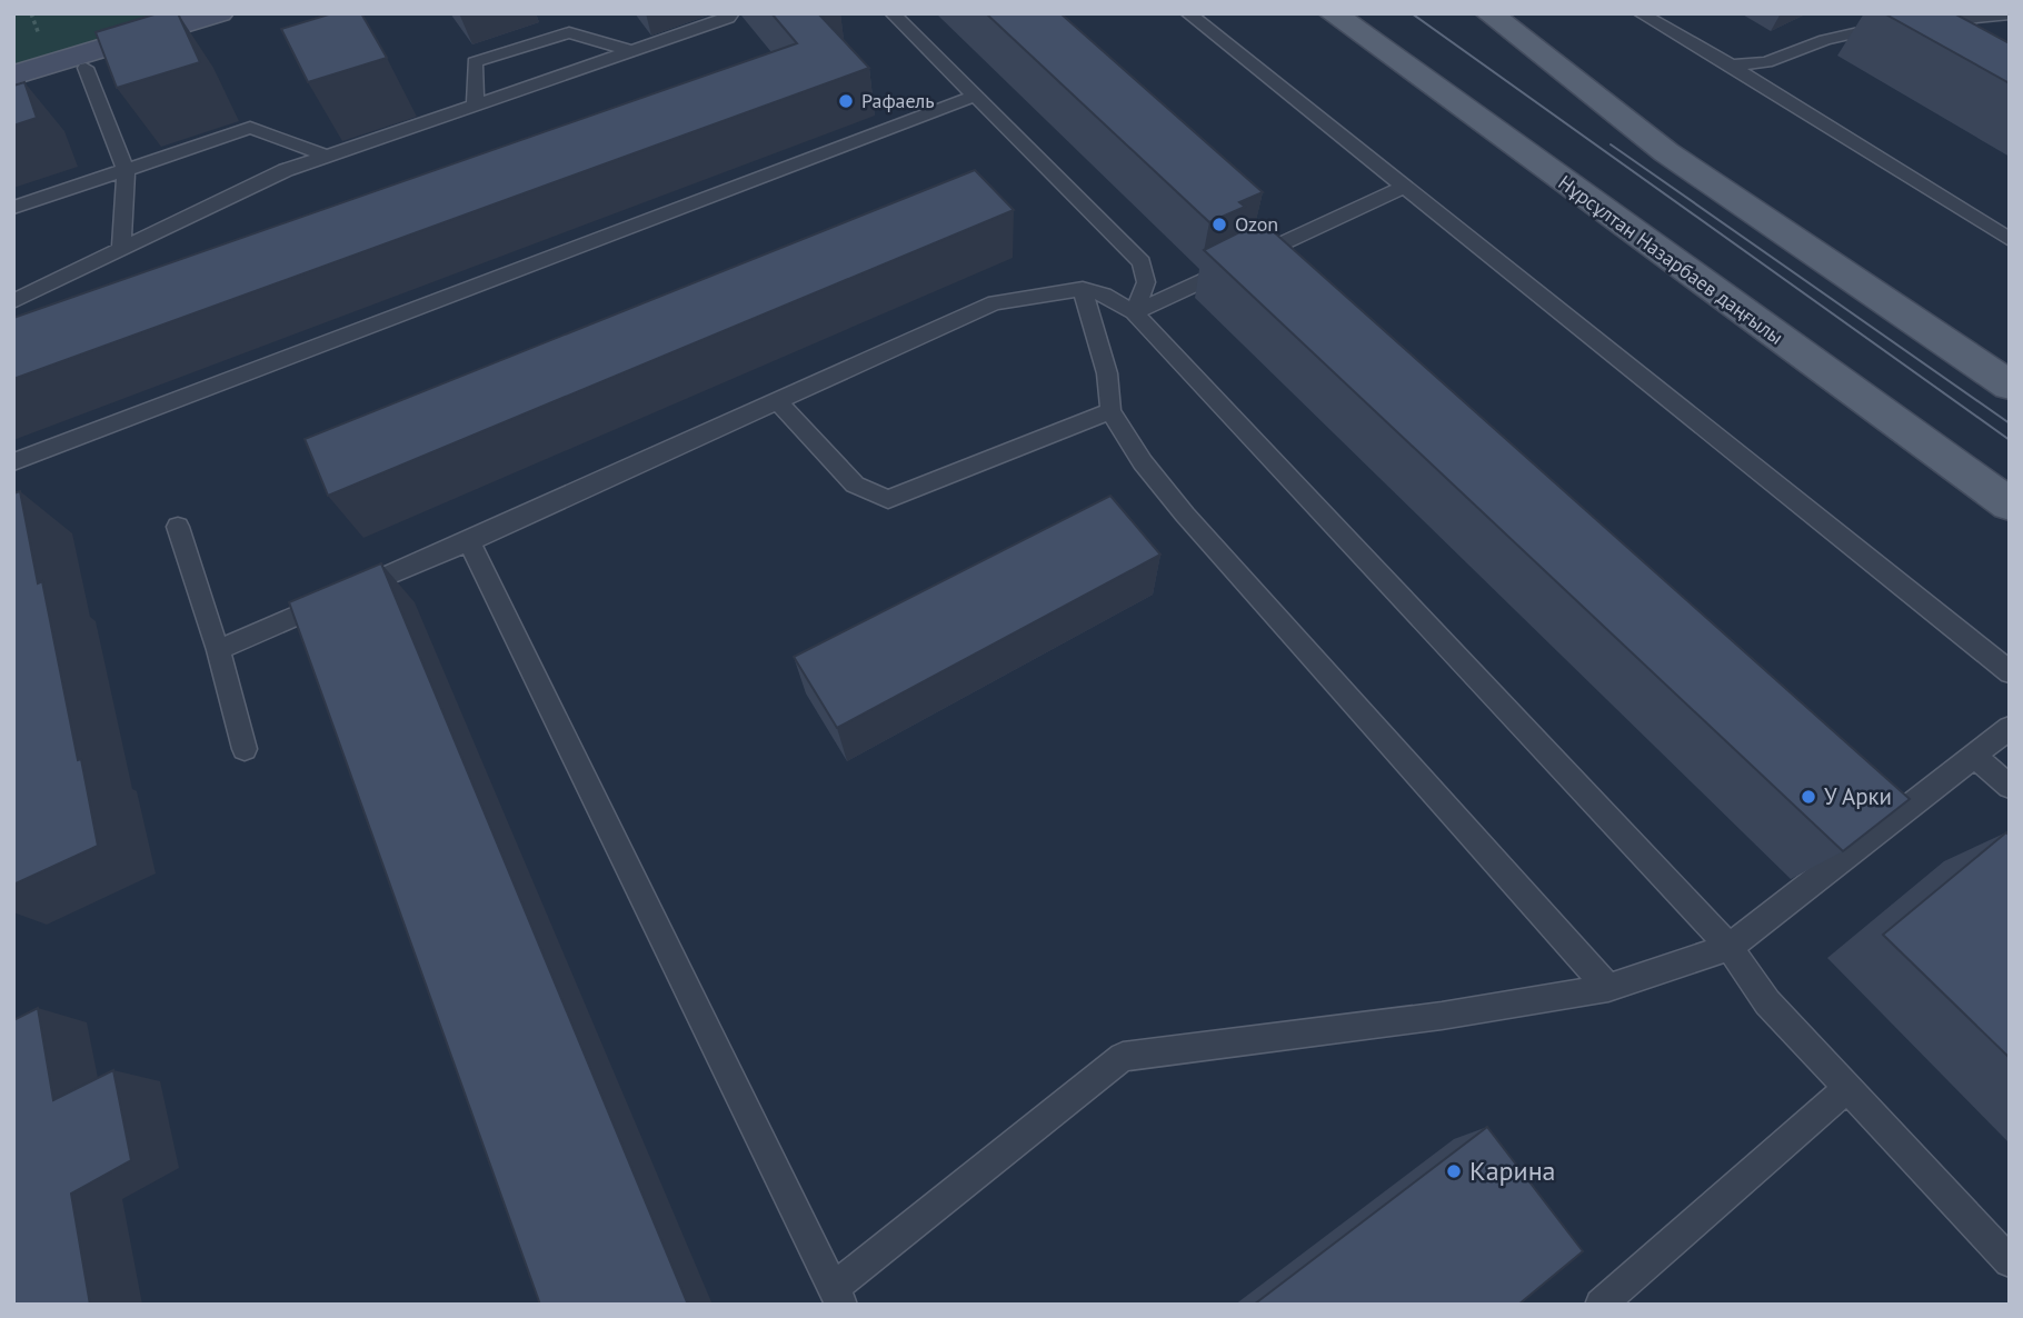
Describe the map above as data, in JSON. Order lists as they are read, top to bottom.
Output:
{
  "streets": {
    "main road": ["Нұрсұлтан Назарбаев даңғылы"]
  },
  "places": [
    "Рафаель",
    "Ozon",
    "У Арки",
    "Карина"
  ]
}
